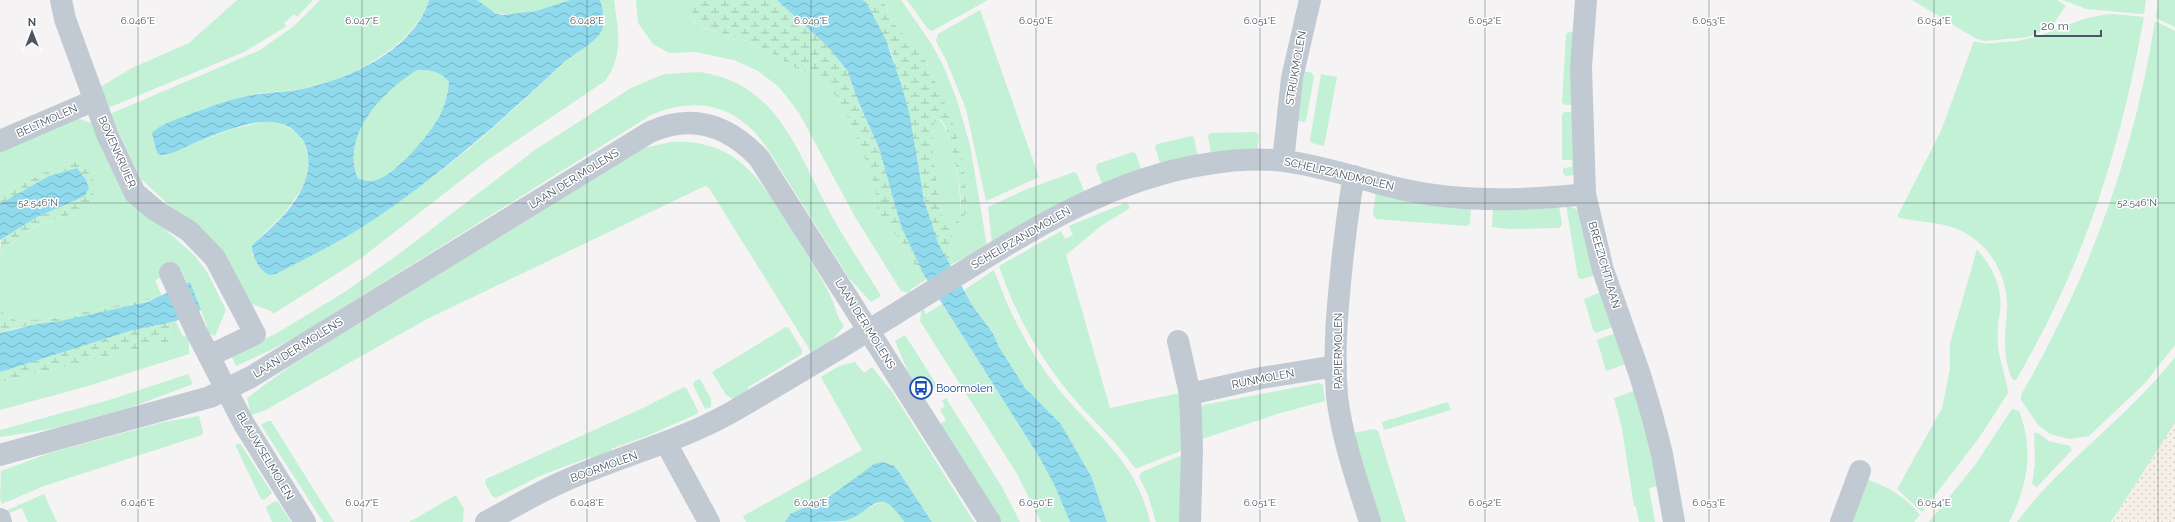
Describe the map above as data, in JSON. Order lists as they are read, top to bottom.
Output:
{
  "streets": {
    "street": [
      "STRIJKMOLEN",
      "BELTMOLEN",
      "BOVENKRUIER",
      "SCHELPZANDMOLEN",
      "LAAN DER MOLENS",
      "BREEZICHTLAAN",
      "PAPIERMOLEN",
      "RUNMOLEN",
      "BLAUWSELMOLEN",
      "BOORMOLEN"
    ]
  },
  "crossings": [
    ["STRIJKMOLEN", "SCHELPZANDMOLEN"],
    ["BELTMOLEN", "BOVENKRUIER"],
    ["SCHELPZANDMOLEN", "LAAN DER MOLENS"],
    ["SCHELPZANDMOLEN", "BREEZICHTLAAN"],
    ["SCHELPZANDMOLEN", "PAPIERMOLEN"],
    ["SCHELPZANDMOLEN", "BOORMOLEN"],
    ["LAAN DER MOLENS", "BLAUWSELMOLEN"],
    ["LAAN DER MOLENS", "BOORMOLEN"],
    ["PAPIERMOLEN", "RUNMOLEN"]
  ],
  "places": {
    "bus stop": ["Boormolen"]
  },
  "scale_bar": "20 m",
  "north": "top",
  "coordinates": [
    "6.046°E",
    "6.047°E",
    "6.048°E",
    "6.049°E",
    "6.050°E",
    "6.051°E",
    "6.052°E",
    "6.053°E",
    "6.054°E",
    "52.546°N"
  ]
}
